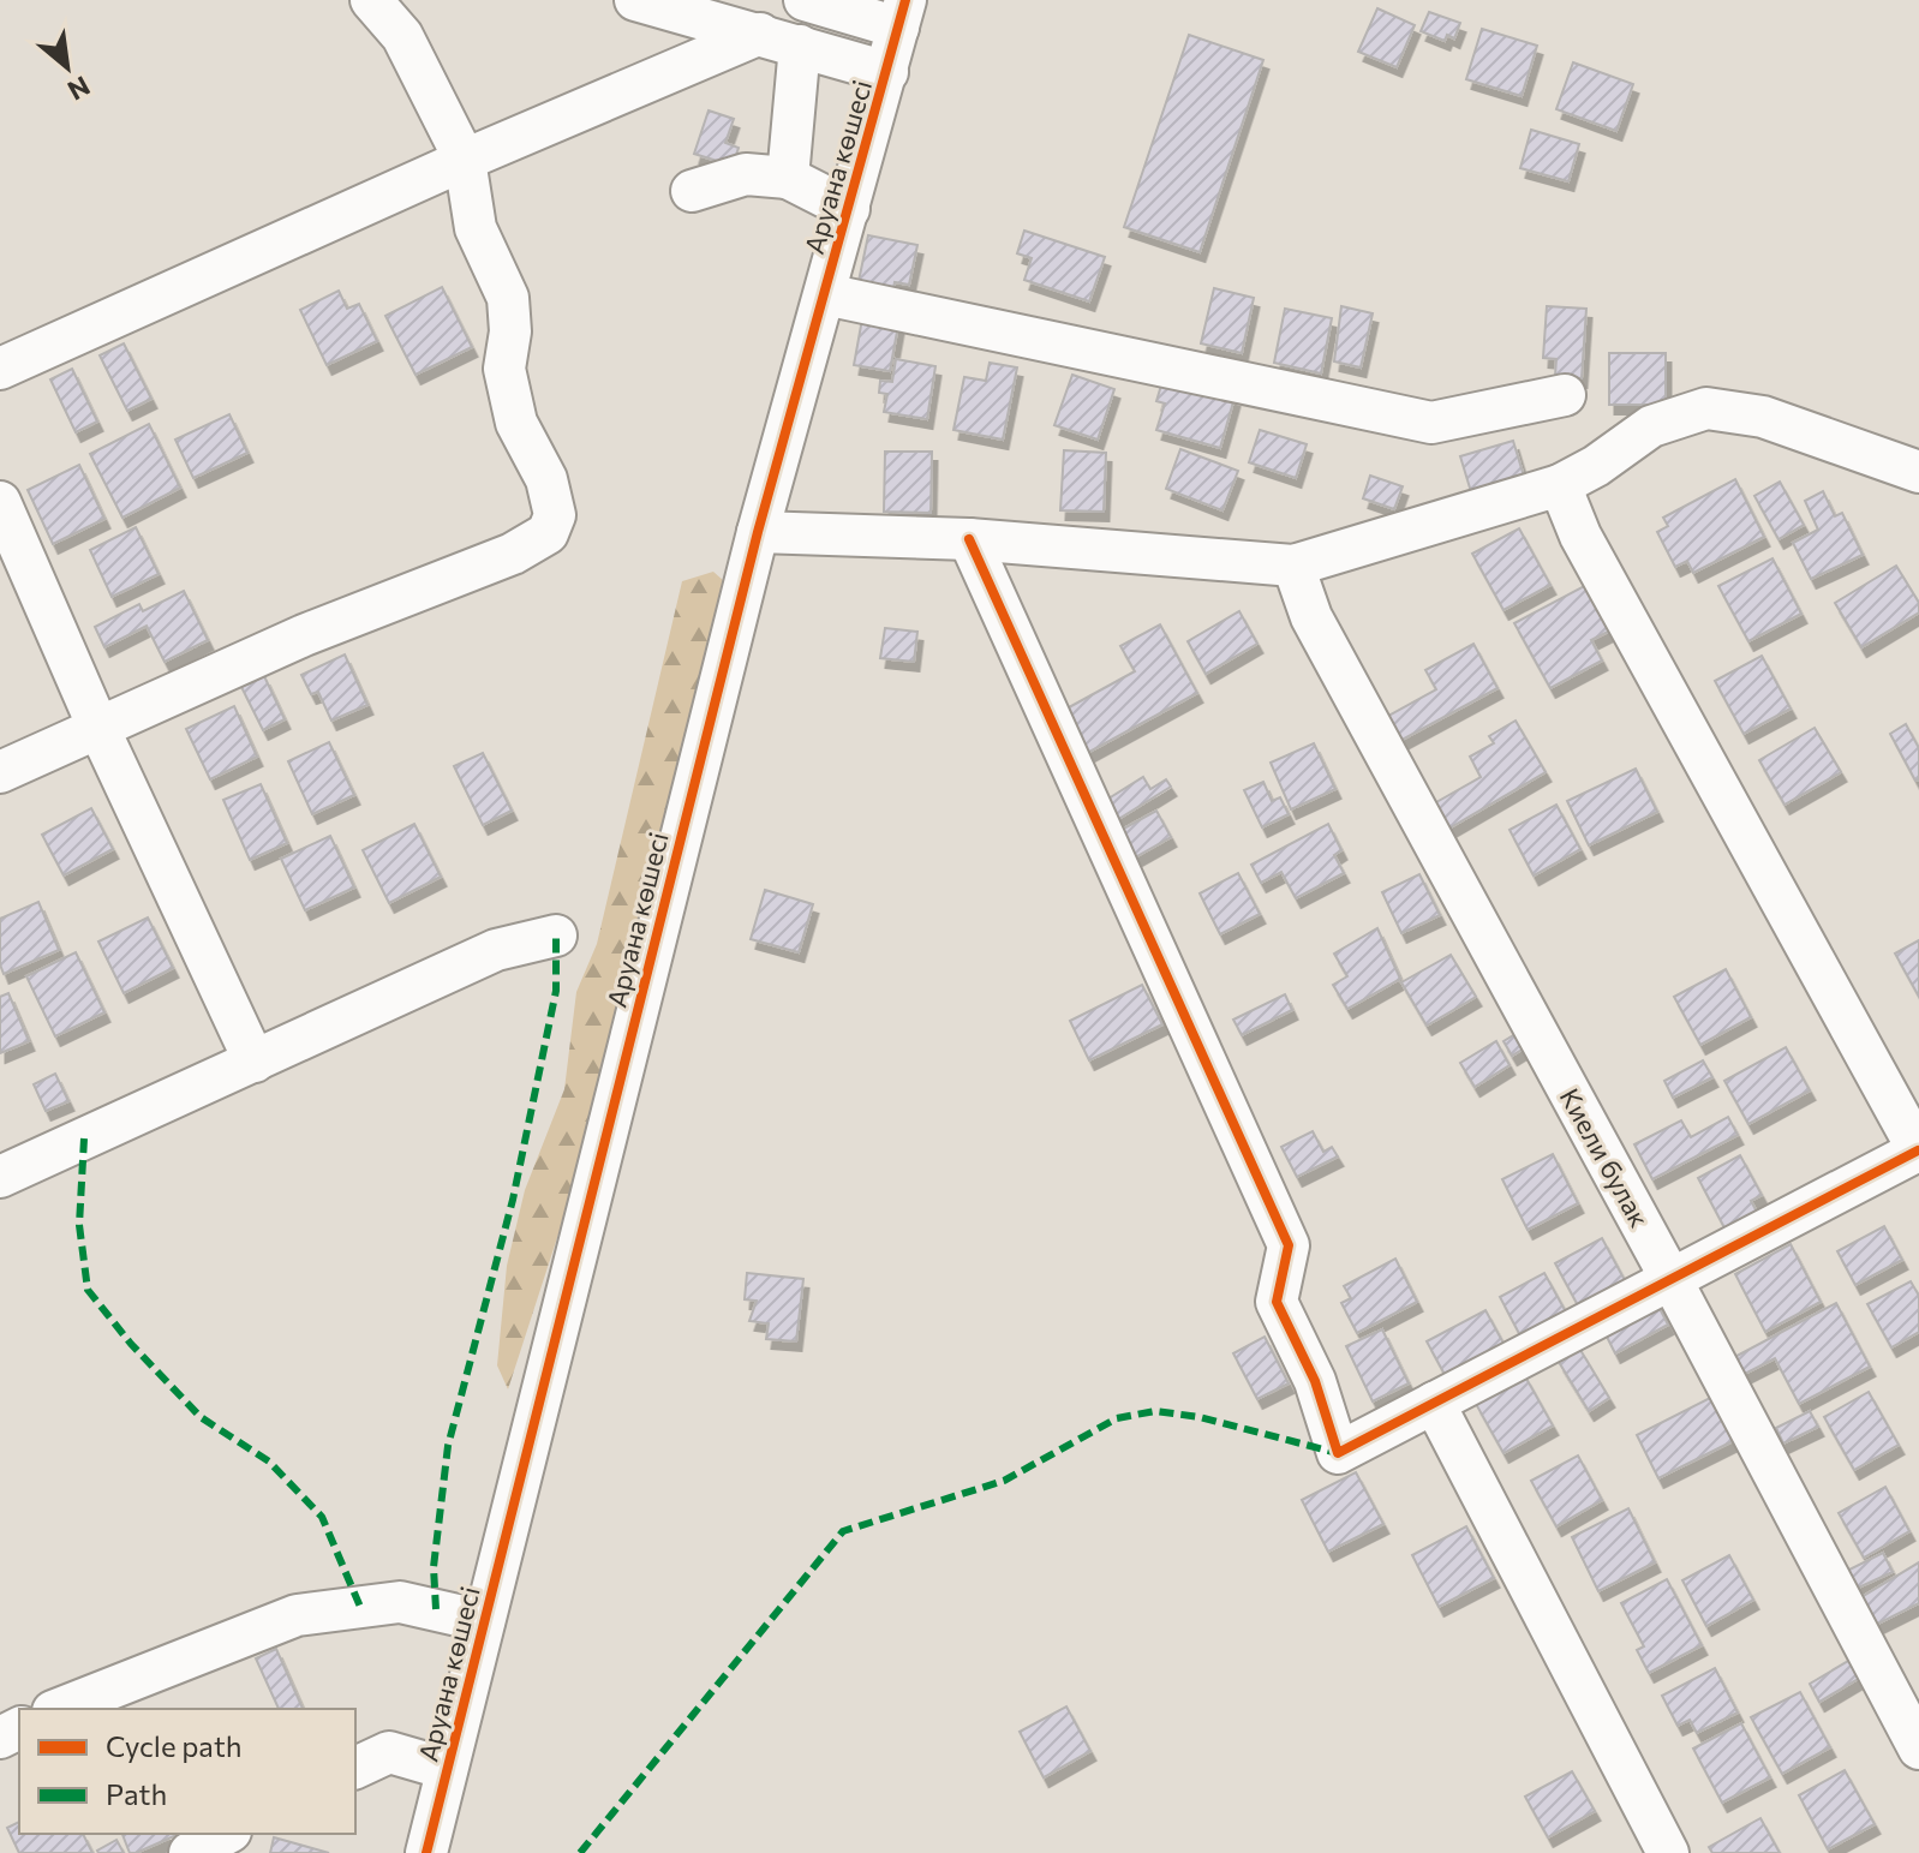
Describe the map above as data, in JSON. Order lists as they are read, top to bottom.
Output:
{
  "streets": {
    "street": ["Аруана көшесі", "Киели булак"]
  },
  "legend": ["Cycle path", "Path"],
  "north": "bottom right"
}
